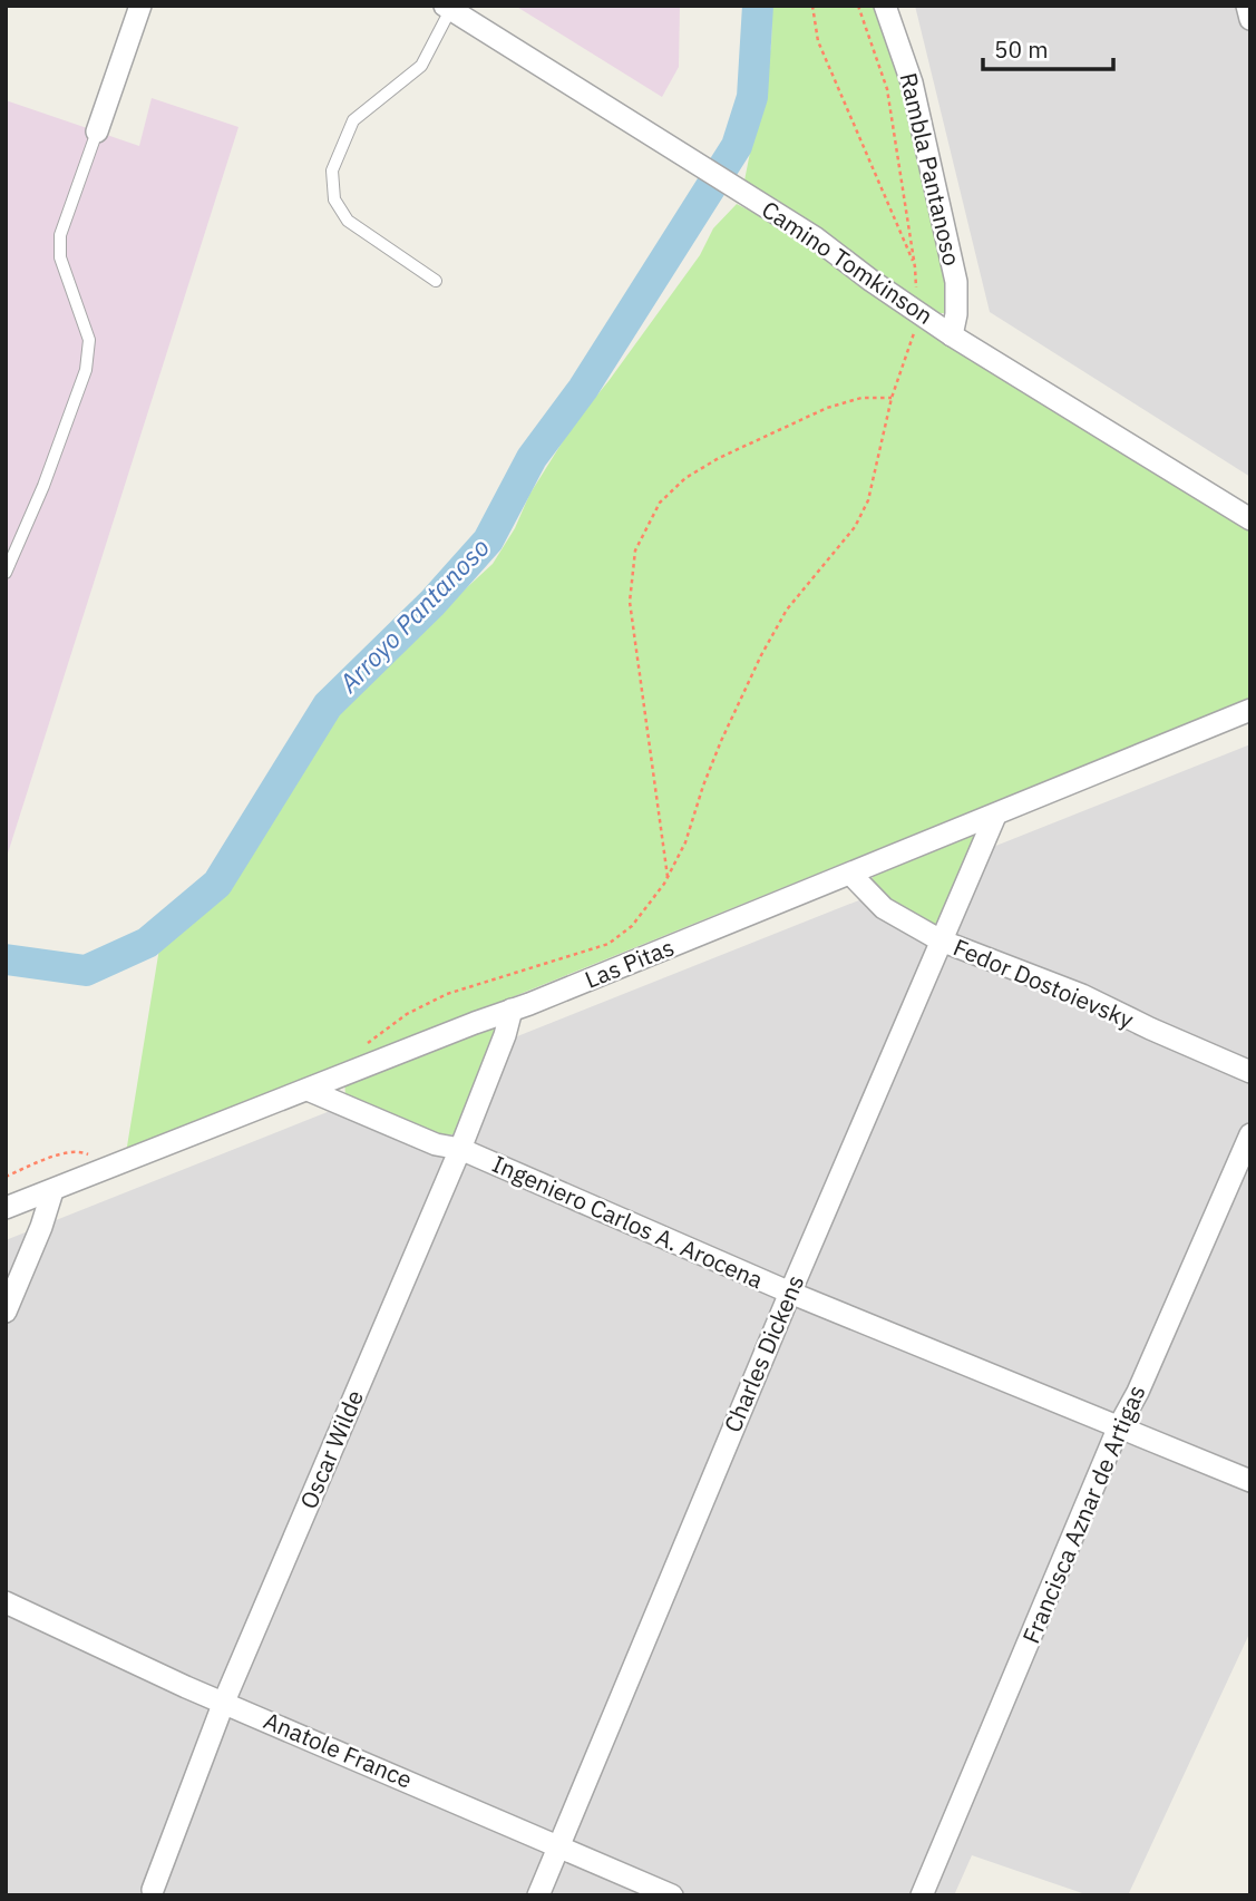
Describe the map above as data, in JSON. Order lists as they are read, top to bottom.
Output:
{
  "streets": {
    "street": [
      "Rambla Pantanoso",
      "Camino Tomkinson",
      "Las Pitas",
      "Fedor Dostoievsky",
      "Ingeniero Carlos A. Arocena",
      "Charles Dickens",
      "Oscar Wilde",
      "Francisca Aznar de Artigas",
      "Anatole France"
    ]
  },
  "crossings": [
    ["Rambla Pantanoso", "Camino Tomkinson"],
    ["Las Pitas", "Fedor Dostoievsky"],
    ["Las Pitas", "Ingeniero Carlos A. Arocena"],
    ["Las Pitas", "Charles Dickens"],
    ["Las Pitas", "Oscar Wilde"],
    ["Fedor Dostoievsky", "Charles Dickens"],
    ["Ingeniero Carlos A. Arocena", "Charles Dickens"],
    ["Ingeniero Carlos A. Arocena", "Oscar Wilde"],
    ["Ingeniero Carlos A. Arocena", "Francisca Aznar de Artigas"],
    ["Charles Dickens", "Anatole France"],
    ["Oscar Wilde", "Anatole France"]
  ],
  "water": ["Arroyo Pantanoso"],
  "scale_bar": "50 m"
}
